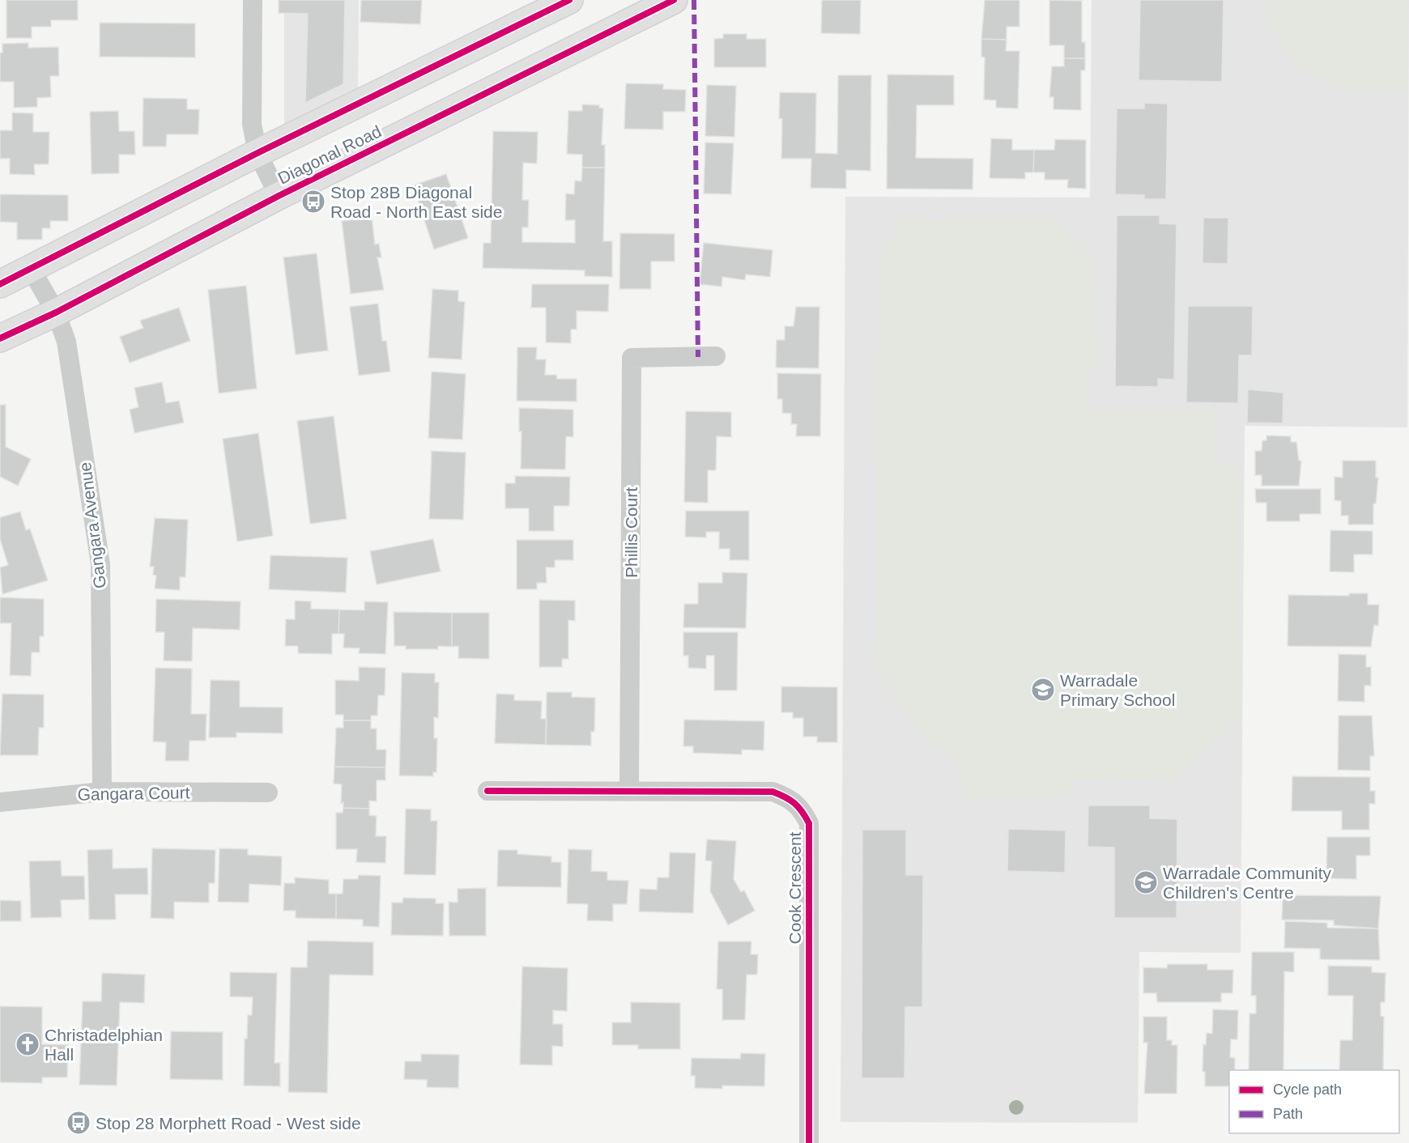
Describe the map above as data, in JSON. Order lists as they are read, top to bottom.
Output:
{
  "streets": {
    "main road": ["Diagonal Road"],
    "street": [
      "Gangara Avenue",
      "Phillis Court",
      "Gangara Court",
      "Cook Crescent"
    ]
  },
  "crossings": [
    ["Diagonal Road", "Gangara Avenue"],
    ["Gangara Avenue", "Gangara Court"],
    ["Phillis Court", "Cook Crescent"]
  ],
  "places": {
    "bus stop": ["Stop 28B Diagonal Road - North East side", "Stop 28 Morphett Road - West side"],
    "school or university": ["Warradale Primary School", "Warradale Community Children's Centre"],
    "church": ["Christadelphian Hall"]
  },
  "legend": ["Cycle path", "Path"]
}
